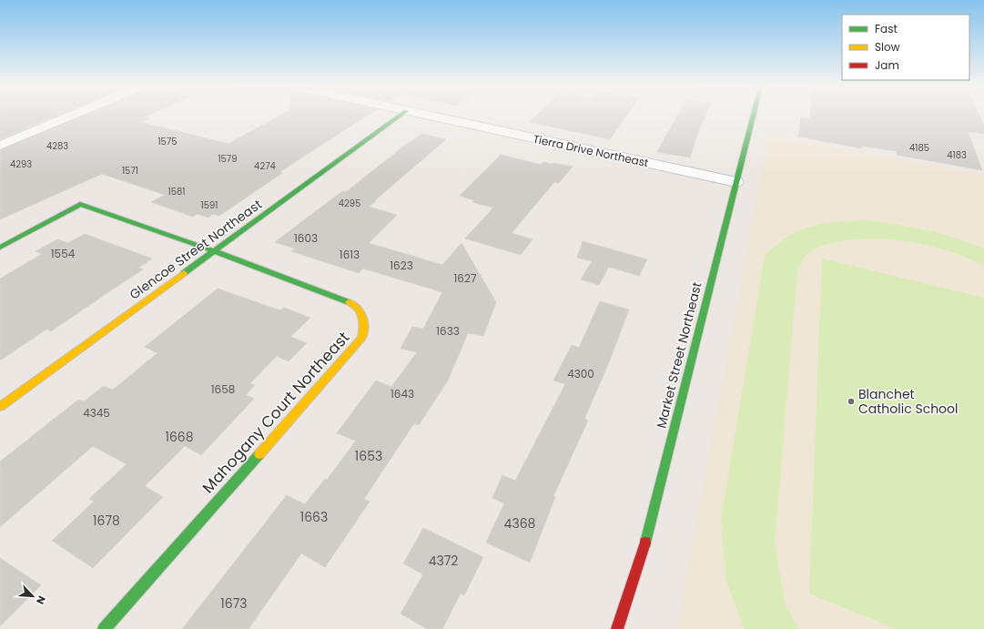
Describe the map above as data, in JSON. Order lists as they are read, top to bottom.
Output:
{
  "streets": {
    "street": [
      "Tierra Drive Northeast",
      "Glencoe Street Northeast",
      "Market Street Northeast",
      "Mahogany Court Northeast"
    ]
  },
  "crossings": [
    ["Tierra Drive Northeast", "Market Street Northeast"],
    ["Glencoe Street Northeast", "Mahogany Court Northeast"]
  ],
  "places": ["Blanchet Catholic School"],
  "house_numbers": [
    "1575",
    "4283",
    "4185",
    "4183",
    "1579",
    "4293",
    "4274",
    "1571",
    "1581",
    "4295",
    "1591",
    "1603",
    "1554",
    "1613",
    "1623",
    "1627",
    "1633",
    "4300",
    "1658",
    "1643",
    "4345",
    "1668",
    "1653",
    "1663",
    "1678",
    "4368",
    "4372",
    "1673"
  ],
  "legend": ["Fast", "Slow", "Jam"],
  "north": "bottom right"
}
